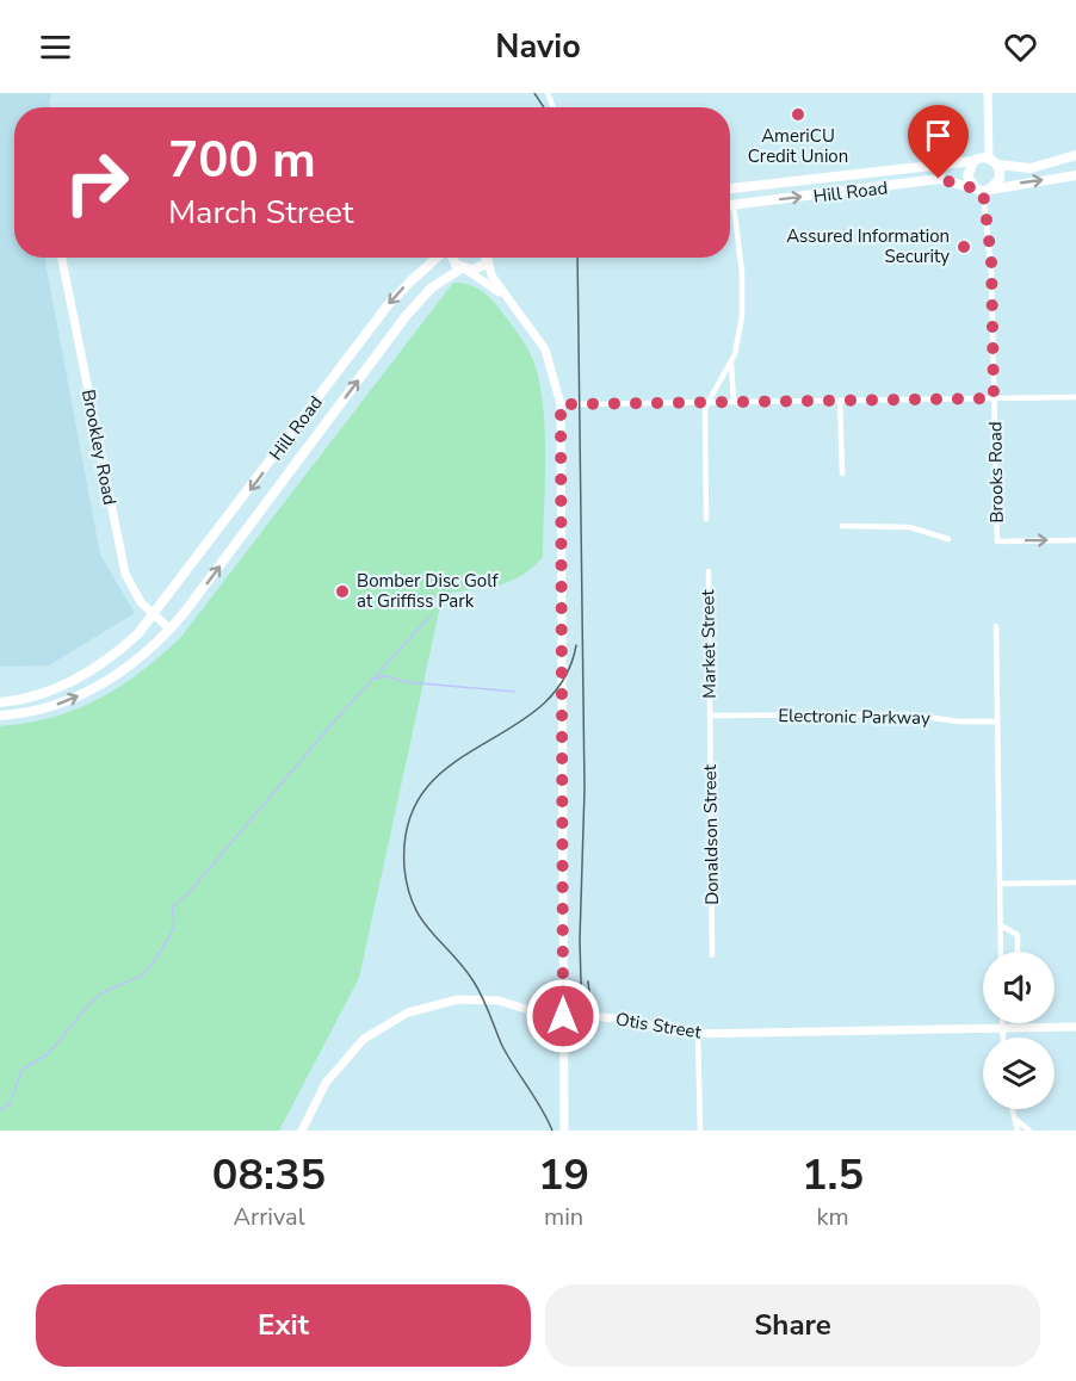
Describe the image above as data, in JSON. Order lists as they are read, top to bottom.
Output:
{
  "streets": {
    "main road": ["Hill Road"],
    "street": [
      "Brookley Road",
      "Brooks Road",
      "Market Street",
      "Electronic Parkway",
      "Donaldson Street",
      "Otis Street"
    ]
  },
  "crossings": [
    ["Hill Road", "Brookley Road"],
    ["Hill Road", "Brooks Road"],
    ["Market Street", "Electronic Parkway"],
    ["Market Street", "Donaldson Street"],
    ["Electronic Parkway", "Donaldson Street"]
  ],
  "places": ["AmeriCU Credit Union", "Assured Information Security", "Bomber Disc Golf at Griffiss Park"],
  "page": {
    "header": "Navio",
    "turn": ["700 m", "March Street"],
    "eta": [
      "08:35",
      "Arrival",
      "19",
      "min",
      "1.5",
      "km"
    ],
    "buttons": ["Exit", "Share"]
  }
}
